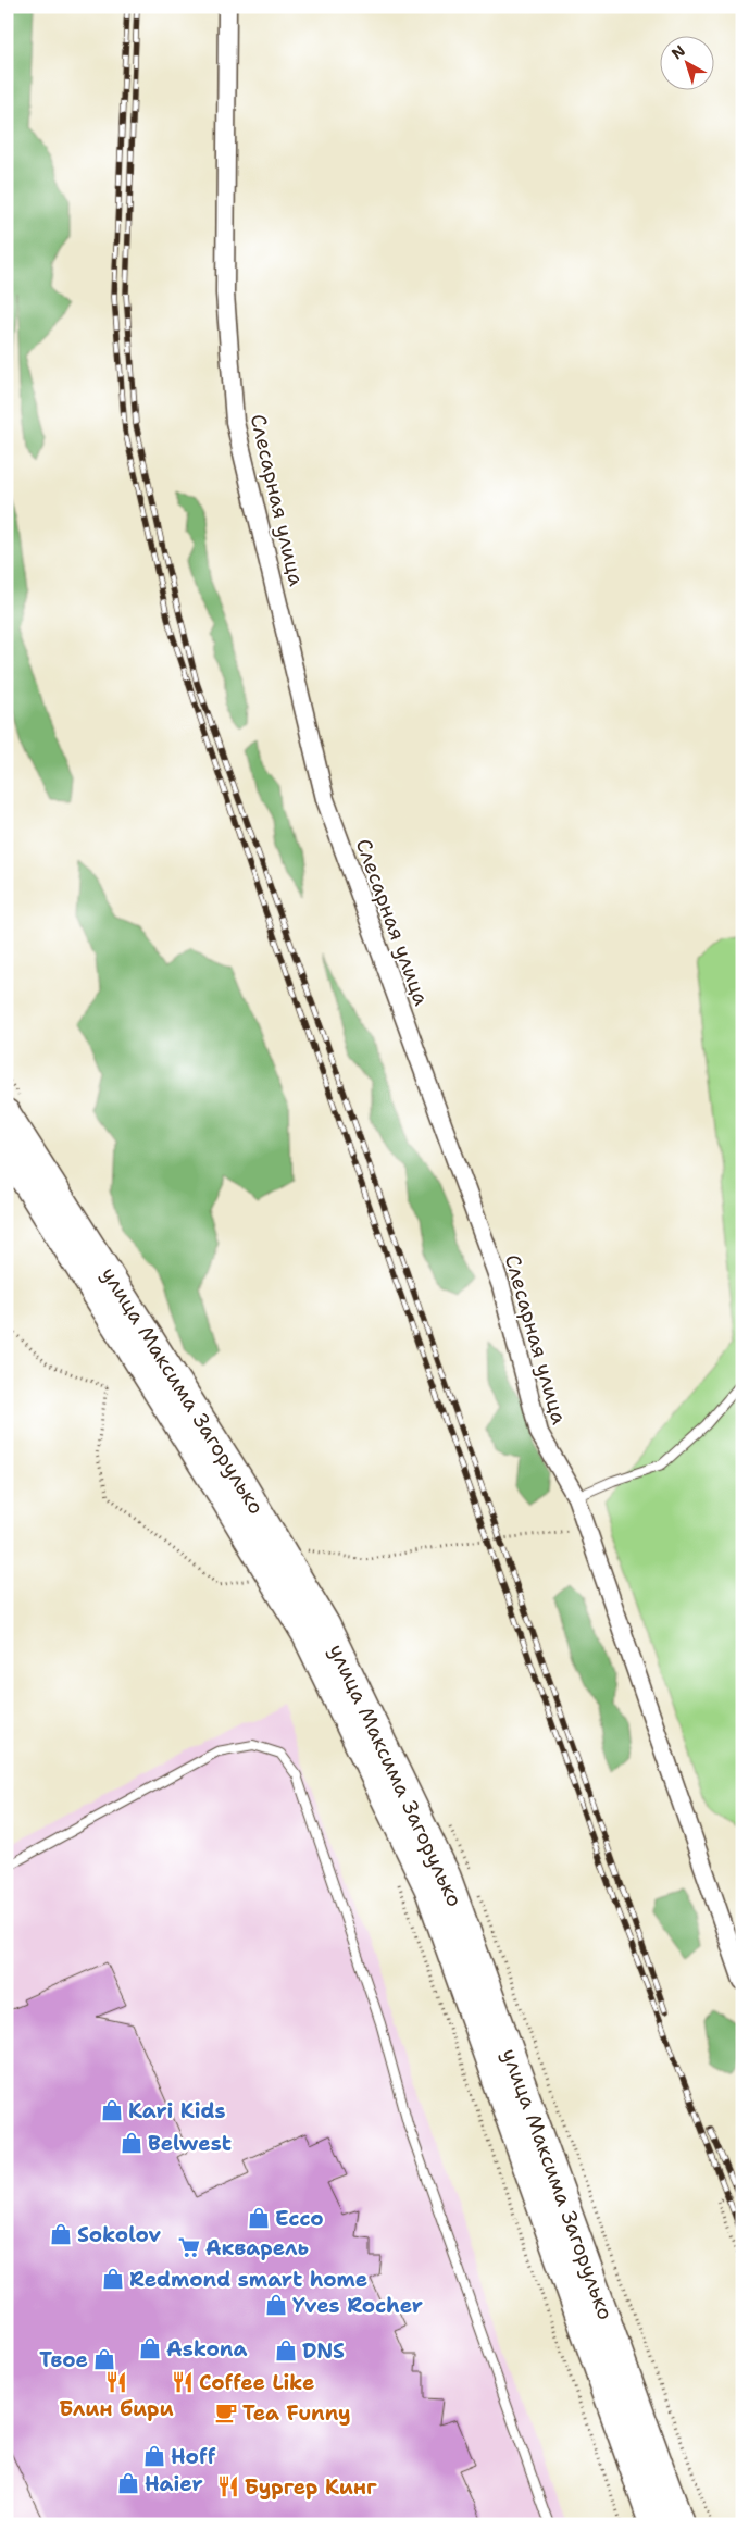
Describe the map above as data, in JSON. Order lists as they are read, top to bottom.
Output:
{
  "streets": {
    "main road": ["улица Максима Загорулько"],
    "street": ["Слесарная улица"]
  },
  "places": {
    "shop": [
      "Kari Kids",
      "Belwest",
      "Ecco",
      "Sokolov",
      "Redmond smart home",
      "Yves Rocher",
      "Askona",
      "DNS",
      "Твое",
      "Hoff",
      "Haier"
    ],
    "supermarket": ["Акварель"],
    "restaurant": ["Блин бири", "Coffee Like", "Бургер Кинг"],
    "cafe": ["Tea Funny"]
  },
  "north": "top left"
}
